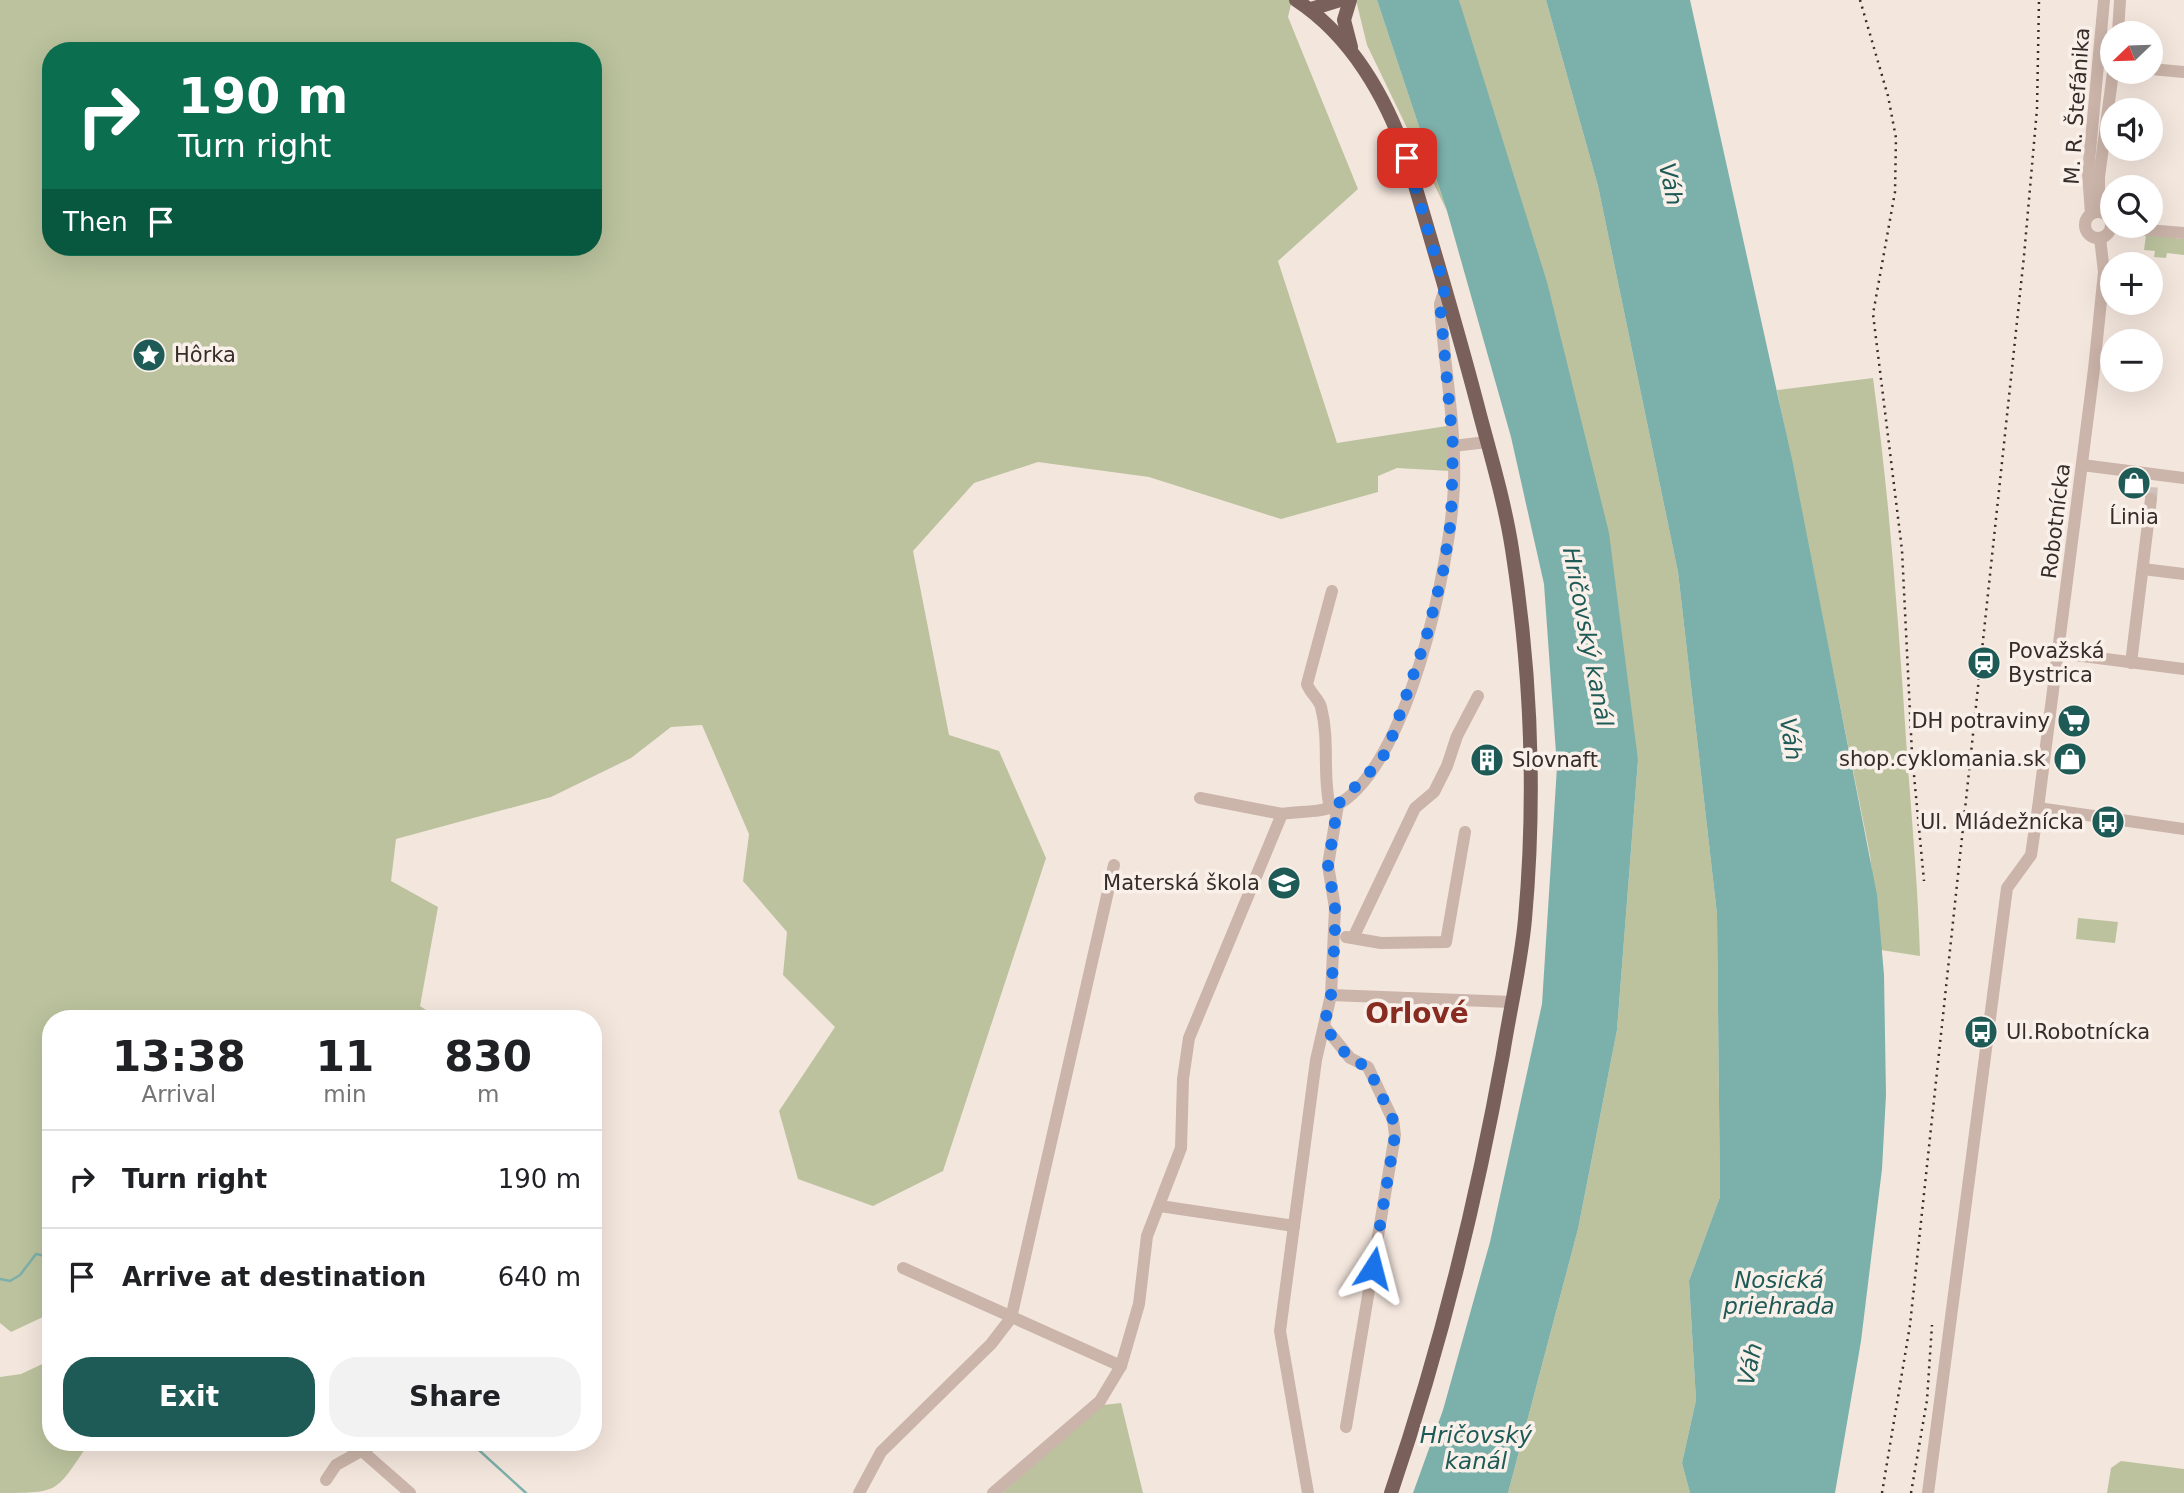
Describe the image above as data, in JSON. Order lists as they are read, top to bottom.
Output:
{
  "streets": {
    "street": ["M. R. Štefánika", "Robotnícka"]
  },
  "districts": ["Orlové"],
  "water": ["Váh", "Hričovský kanál", "Nosická priehrada"],
  "places": {
    "place": ["Hôrka"],
    "shop": ["Ĺinia", "shop.cyklomania.sk"],
    "station": ["Považská Bystrica"],
    "supermarket": ["DH potraviny"],
    "building": ["Slovnaft"],
    "bus stop": ["Ul. Mládežnícka", "Ul.Robotnícka"],
    "school or university": ["Materská škola"]
  },
  "north": "bottom left",
  "page": {
    "map_buttons": ["+", "−"],
    "turn": ["190 m", "Turn right"],
    "then": "Then",
    "eta": [
      "13:38",
      "Arrival",
      "11",
      "min",
      "830",
      "m"
    ],
    "list": [
      {
        "name": "Turn right",
        "value": "190 m"
      },
      {
        "name": "Arrive at destination",
        "value": "640 m"
      }
    ],
    "buttons": ["Exit", "Share"]
  }
}
